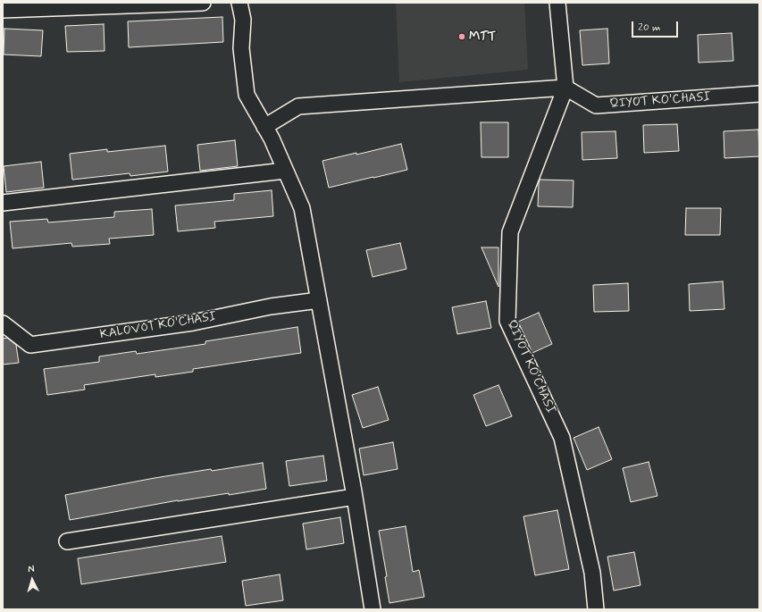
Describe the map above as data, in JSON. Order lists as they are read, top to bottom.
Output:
{
  "streets": {
    "street": ["QIYOT KO'CHASI", "KALOVOT KO'CHASI"]
  },
  "places": ["MTT"],
  "scale_bar": "20 m",
  "north": "top"
}
